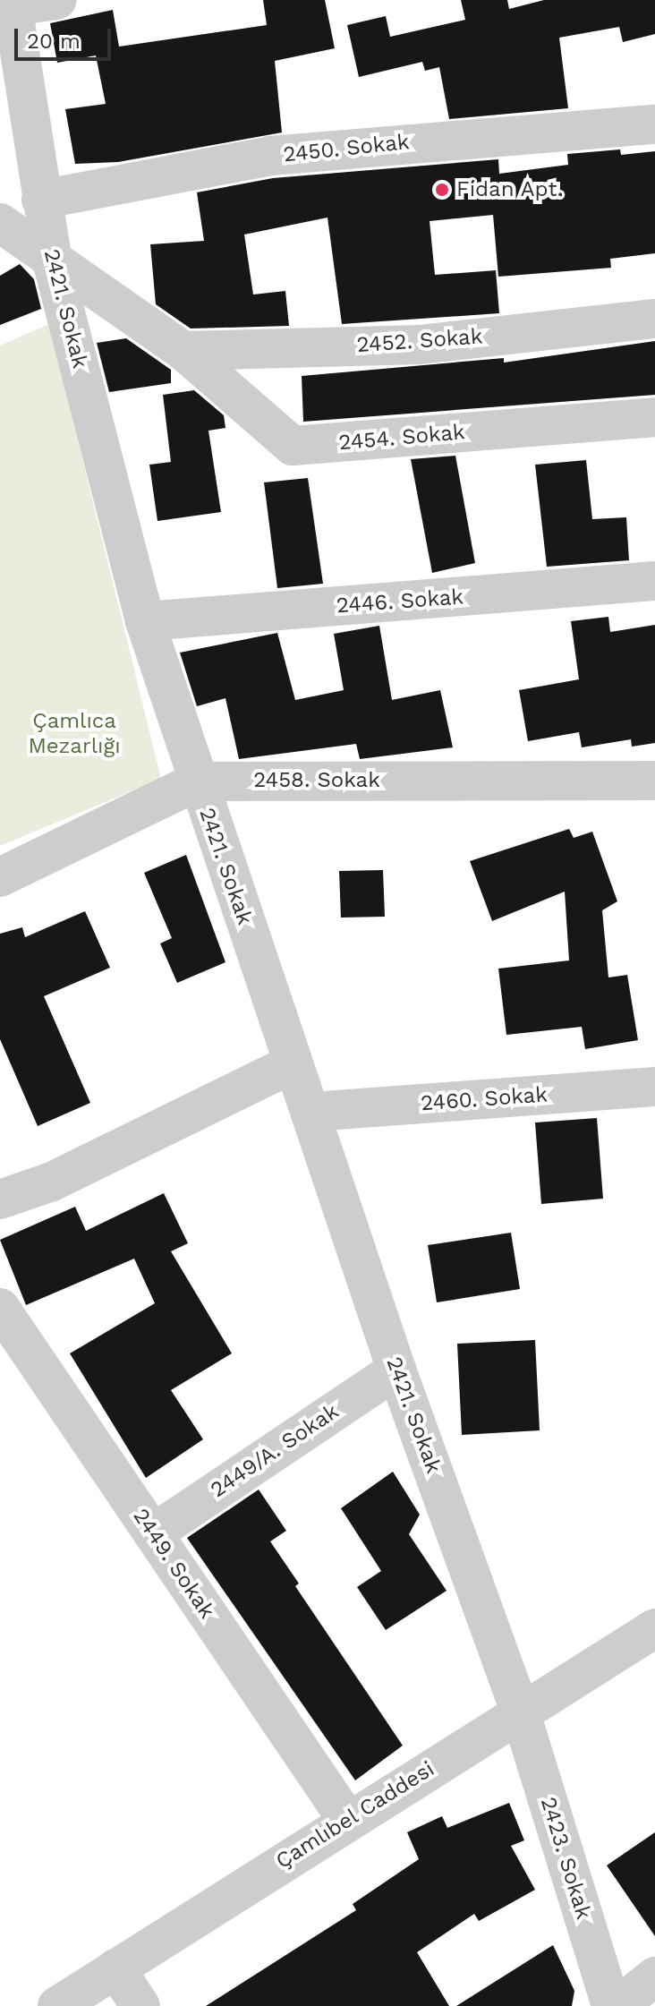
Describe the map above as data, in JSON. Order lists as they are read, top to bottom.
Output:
{
  "streets": {
    "street": [
      "2450. Sokak",
      "2421. Sokak",
      "2452. Sokak",
      "2454. Sokak",
      "2446. Sokak",
      "2458. Sokak",
      "2460. Sokak",
      "2449/A. Sokak",
      "2449. Sokak",
      "Çamlıbel Caddesi",
      "2423. Sokak"
    ]
  },
  "crossings": [
    ["2450. Sokak", "2421. Sokak"],
    ["2421. Sokak", "2454. Sokak"],
    ["2421. Sokak", "2446. Sokak"],
    ["2421. Sokak", "2458. Sokak"],
    ["2421. Sokak", "2460. Sokak"],
    ["2421. Sokak", "2449/A. Sokak"],
    ["2421. Sokak", "Çamlıbel Caddesi"],
    ["2421. Sokak", "2423. Sokak"],
    ["2452. Sokak", "2454. Sokak"],
    ["2449/A. Sokak", "2449. Sokak"],
    ["2449. Sokak", "Çamlıbel Caddesi"],
    ["Çamlıbel Caddesi", "2423. Sokak"]
  ],
  "parks": ["Çamlıca Mezarlığı"],
  "places": ["Fidan Apt."],
  "scale_bar": "20 m"
}
